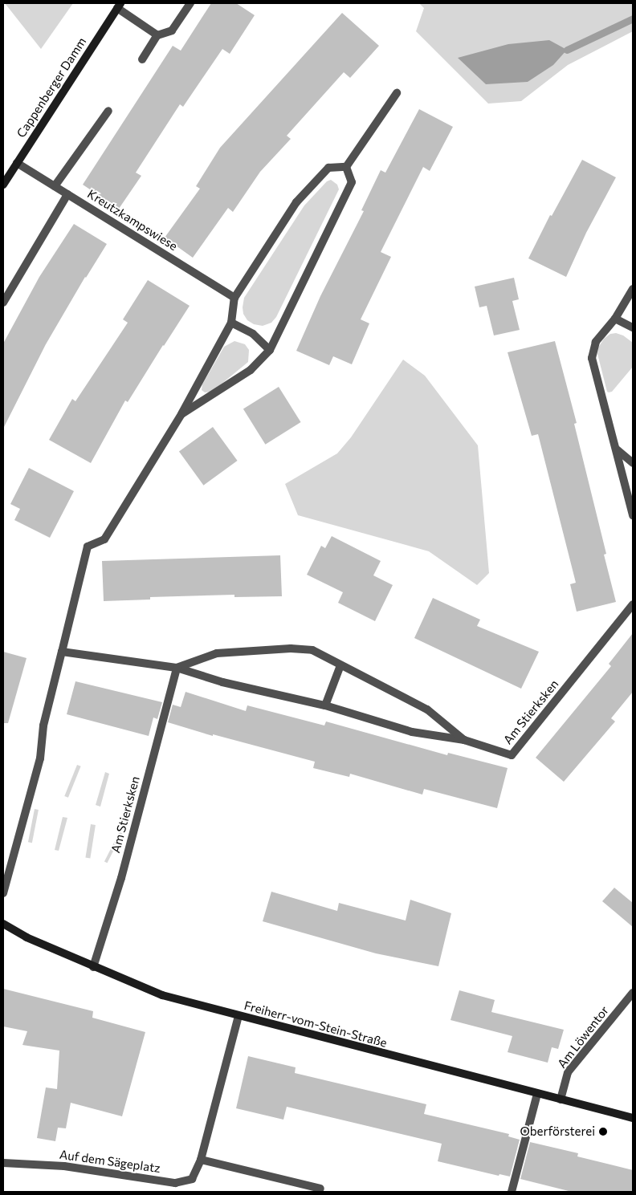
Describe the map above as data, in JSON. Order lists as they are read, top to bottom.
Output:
{
  "streets": {
    "main road": ["Cappenberger Damm", "Freiherr-vom-Stein-Straße"],
    "street": [
      "Kreutzkampswiese",
      "Am Stierksken",
      "Am Löwentor",
      "Auf dem Sägeplatz"
    ]
  },
  "crossings": [
    ["Cappenberger Damm", "Kreutzkampswiese"],
    ["Am Stierksken", "Freiherr-vom-Stein-Straße"],
    ["Freiherr-vom-Stein-Straße", "Am Löwentor"],
    ["Freiherr-vom-Stein-Straße", "Auf dem Sägeplatz"]
  ],
  "places": ["Oberförsterei"]
}
